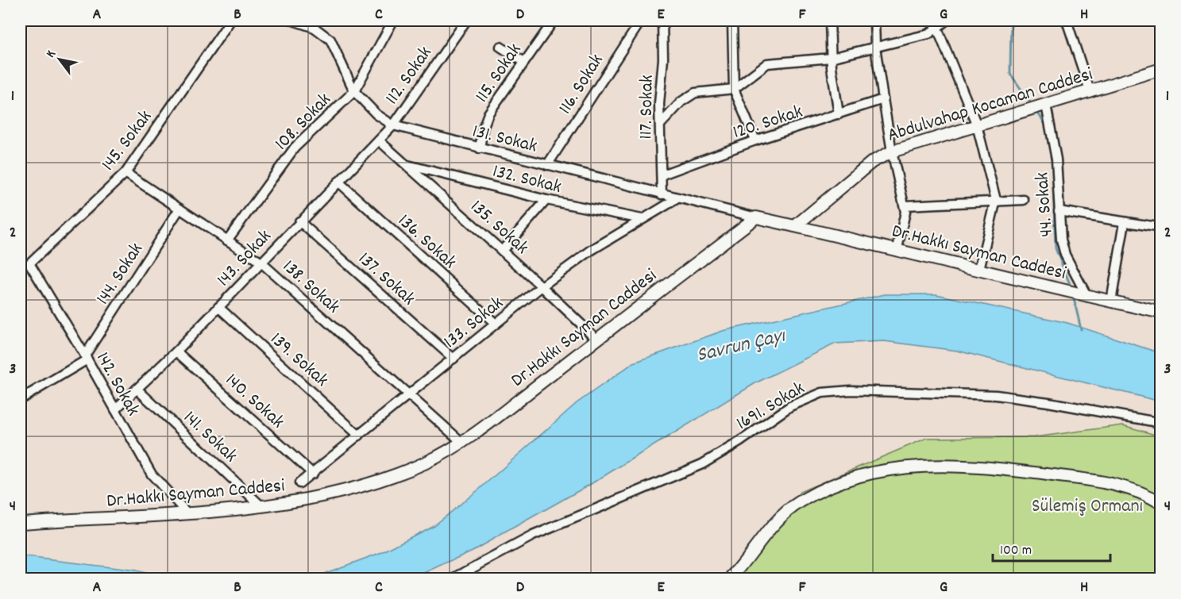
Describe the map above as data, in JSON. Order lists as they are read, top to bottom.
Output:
{
  "streets": {
    "street": [
      "115. Sokak",
      "112. Sokak",
      "116. Sokak",
      "Abdulvahap Kocaman Caddesi",
      "117. Sokak",
      "108. Sokak",
      "120. Sokak",
      "131. Sokak",
      "145. Sokak",
      "132. Sokak",
      "44. Sokak",
      "135. Sokak",
      "136. Sokak",
      "Dr.Hakkı Sayman Caddesi",
      "143. Sokak",
      "144. Sokak",
      "137. Sokak",
      "138. Sokak",
      "133. Sokak",
      "139. Sokak",
      "142. Sokak",
      "140. Sokak",
      "1691. Sokak",
      "141. Sokak"
    ]
  },
  "crossings": [
    ["115. Sokak", "131. Sokak"],
    ["112. Sokak", "131. Sokak"],
    ["112. Sokak", "143. Sokak"],
    ["116. Sokak", "131. Sokak"],
    ["Abdulvahap Kocaman Caddesi", "44. Sokak"],
    ["Abdulvahap Kocaman Caddesi", "Dr.Hakkı Sayman Caddesi"],
    ["117. Sokak", "120. Sokak"],
    ["117. Sokak", "131. Sokak"],
    ["108. Sokak", "131. Sokak"],
    ["108. Sokak", "138. Sokak"],
    ["131. Sokak", "Dr.Hakkı Sayman Caddesi"],
    ["131. Sokak", "143. Sokak"],
    ["131. Sokak", "133. Sokak"],
    ["145. Sokak", "138. Sokak"],
    ["145. Sokak", "142. Sokak"],
    ["132. Sokak", "135. Sokak"],
    ["132. Sokak", "133. Sokak"],
    ["44. Sokak", "Dr.Hakkı Sayman Caddesi"],
    ["135. Sokak", "Dr.Hakkı Sayman Caddesi"],
    ["135. Sokak", "143. Sokak"],
    ["135. Sokak", "133. Sokak"],
    ["136. Sokak", "143. Sokak"],
    ["136. Sokak", "133. Sokak"],
    ["Dr.Hakkı Sayman Caddesi", "138. Sokak"],
    ["Dr.Hakkı Sayman Caddesi", "142. Sokak"],
    ["Dr.Hakkı Sayman Caddesi", "141. Sokak"],
    ["143. Sokak", "137. Sokak"],
    ["143. Sokak", "138. Sokak"],
    ["143. Sokak", "139. Sokak"],
    ["143. Sokak", "142. Sokak"],
    ["143. Sokak", "140. Sokak"],
    ["143. Sokak", "141. Sokak"],
    ["144. Sokak", "138. Sokak"],
    ["144. Sokak", "142. Sokak"],
    ["137. Sokak", "133. Sokak"],
    ["138. Sokak", "133. Sokak"],
    ["133. Sokak", "139. Sokak"],
    ["133. Sokak", "140. Sokak"]
  ],
  "water": ["Savrun Çayı"],
  "parks": ["Sülemiş Ormanı"],
  "scale_bar": "100 m",
  "north": "top left",
  "grid": {
    "columns": [
      "A",
      "B",
      "C",
      "D",
      "E",
      "F",
      "G",
      "H"
    ],
    "rows": [
      "1",
      "2",
      "3",
      "4"
    ]
  }
}
